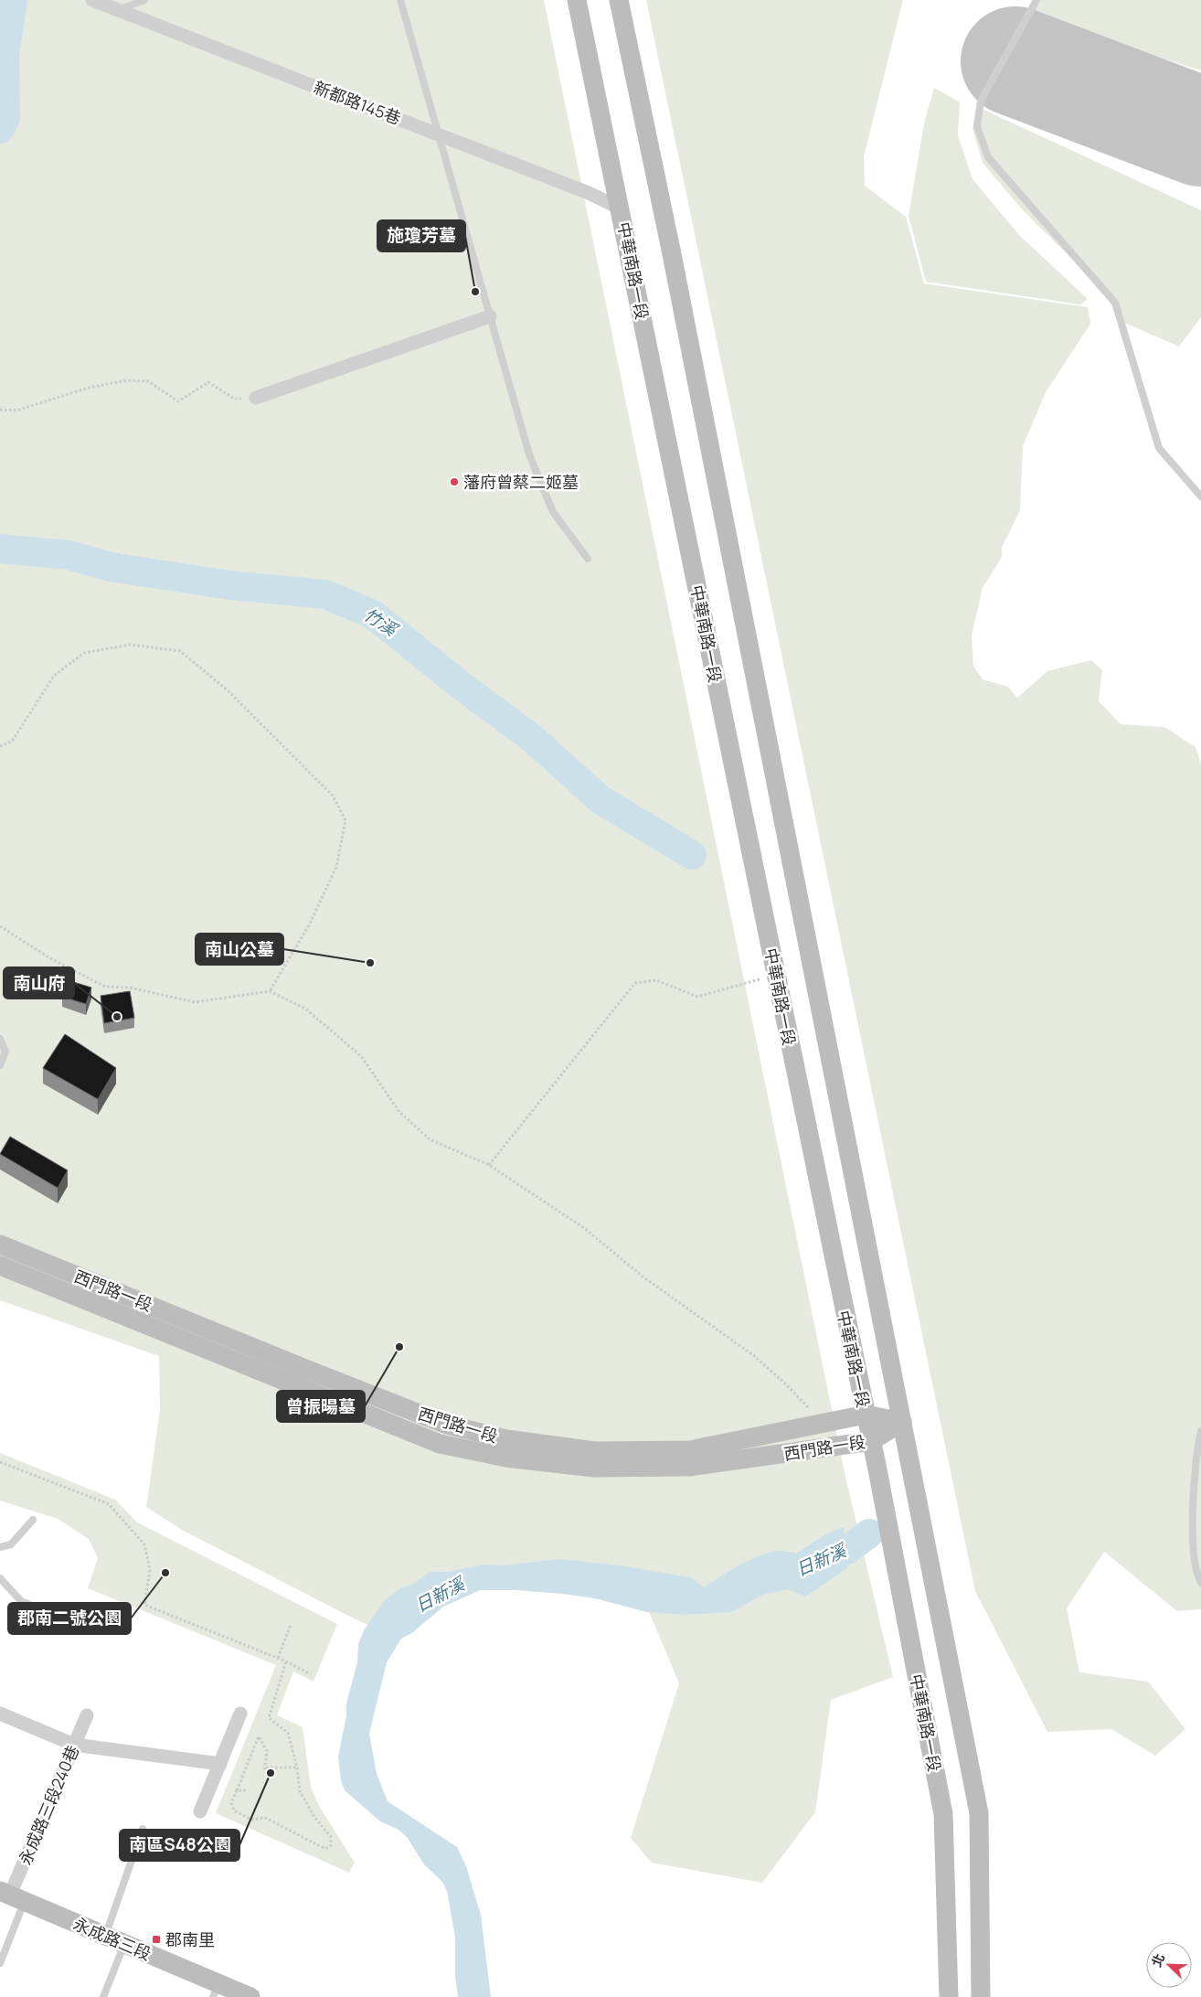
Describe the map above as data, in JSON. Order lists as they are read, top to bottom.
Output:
{
  "streets": {
    "street": [
      "新都路145巷",
      "中華南路一段",
      "西門路一段",
      "永成路三段240巷",
      "永成路三段"
    ]
  },
  "crossings": [
    ["新都路145巷", "中華南路一段"],
    ["中華南路一段", "西門路一段"],
    ["永成路三段240巷", "永成路三段"]
  ],
  "water": ["竹溪", "日新溪"],
  "places": {
    "other": [
      "施瓊芳墓",
      "藩府曾蔡二姬墓",
      "南山公墓",
      "南山府",
      "曾振暘墓",
      "郡南二號公園",
      "南區S48公園"
    ],
    "transit": ["郡南里"]
  },
  "north": "top left"
}
